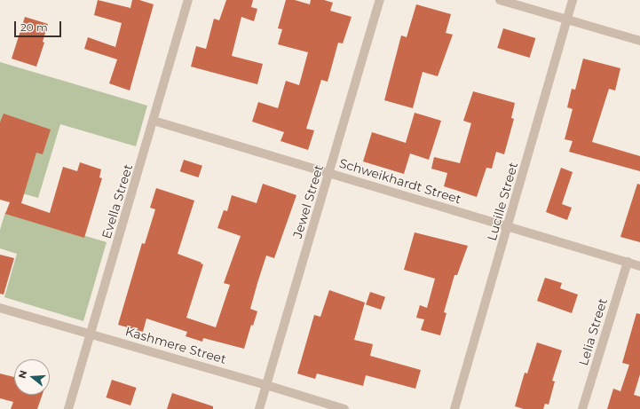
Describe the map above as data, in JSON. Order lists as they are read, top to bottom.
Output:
{
  "streets": {
    "street": [
      "Schweikhardt Street",
      "Evella Street",
      "Jewel Street",
      "Lucille Street",
      "Lelia Street",
      "Kashmere Street"
    ]
  },
  "crossings": [
    ["Schweikhardt Street", "Evella Street"],
    ["Schweikhardt Street", "Jewel Street"],
    ["Schweikhardt Street", "Lucille Street"],
    ["Schweikhardt Street", "Lelia Street"],
    ["Evella Street", "Kashmere Street"],
    ["Jewel Street", "Kashmere Street"]
  ],
  "scale_bar": "20 m",
  "north": "left"
}
